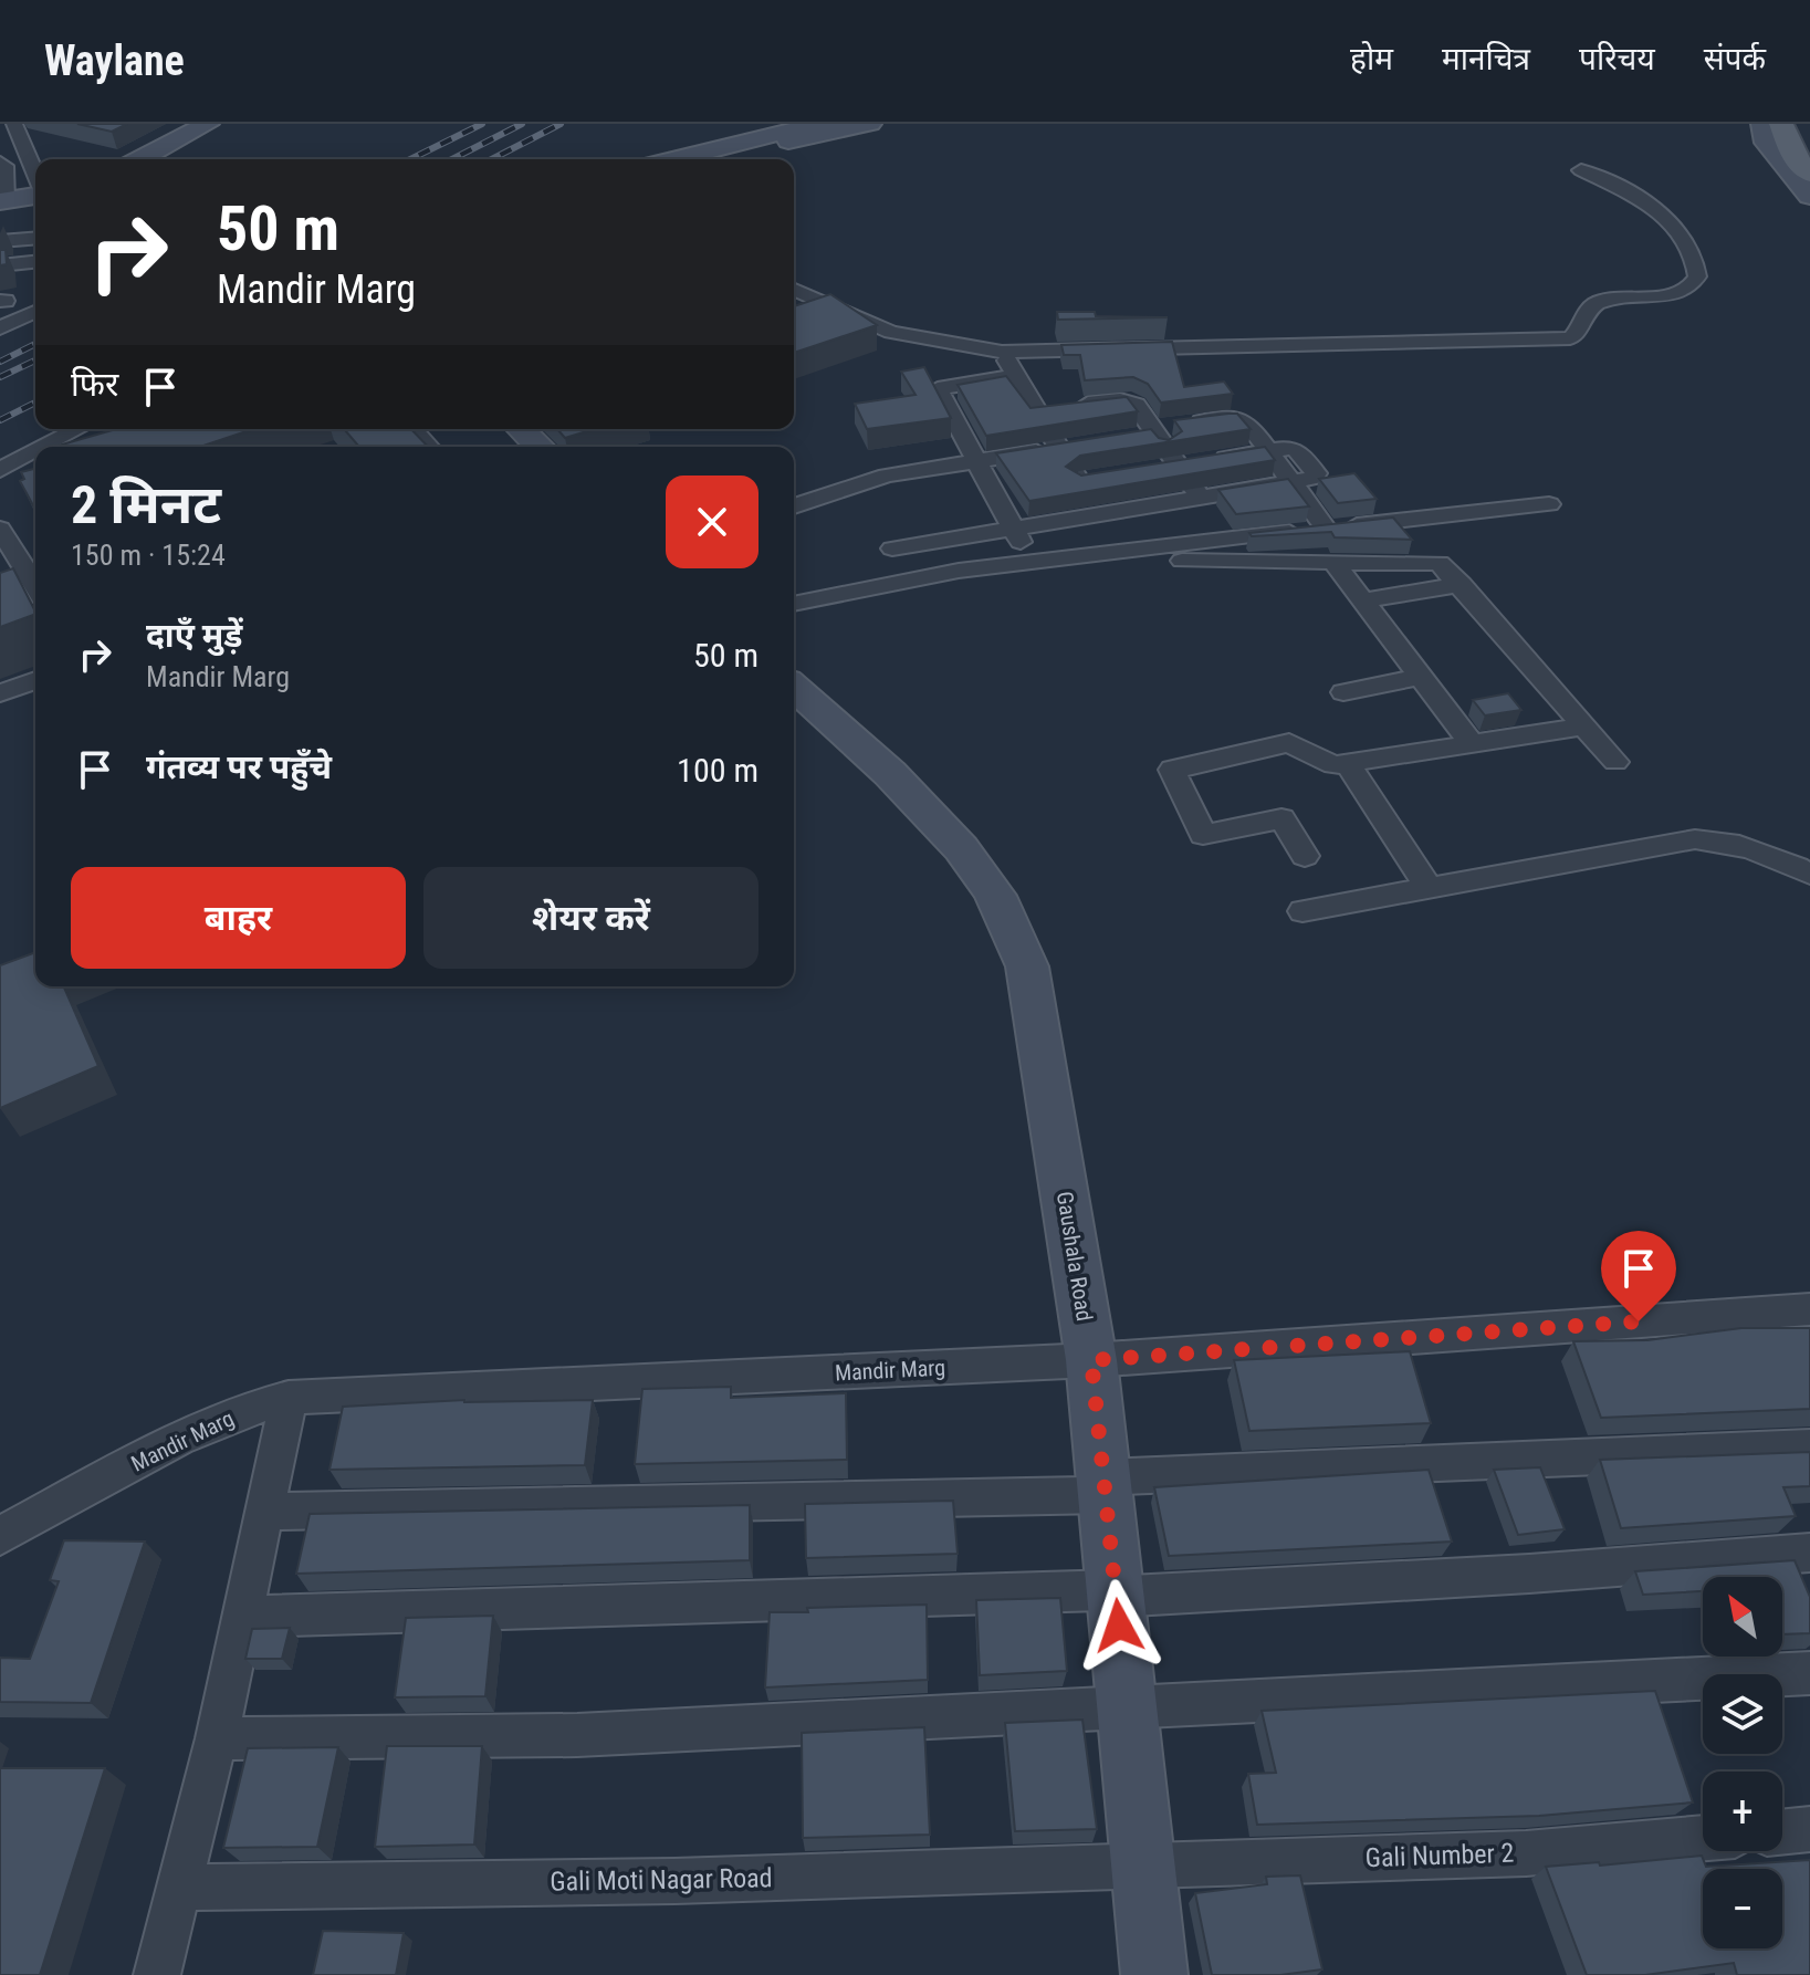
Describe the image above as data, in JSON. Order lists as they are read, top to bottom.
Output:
{
  "streets": {
    "street": [
      "Gaushala Road",
      "Mandir Marg",
      "Gali Number 2",
      "Gali Moti Nagar Road"
    ]
  },
  "crossings": [
    ["Gaushala Road", "Mandir Marg"],
    ["Gaushala Road", "Gali Number 2"],
    ["Gaushala Road", "Gali Moti Nagar Road"],
    ["Gali Number 2", "Gali Moti Nagar Road"]
  ],
  "north": "top left",
  "page": {
    "header": "Waylane",
    "nav": [
      "होम",
      "मानचित्र",
      "परिचय",
      "संपर्क"
    ],
    "turn": ["50 m", "Mandir Marg"],
    "then": "फिर",
    "heading": ["2 मिनट", "150 m · 15:24"],
    "list": [
      {
        "name": "दाएँ मुड़ें",
        "note": "Mandir Marg",
        "value": "50 m"
      },
      {
        "name": "गंतव्य पर पहुँचे",
        "value": "100 m"
      }
    ],
    "buttons": ["बाहर", "शेयर करें"],
    "map_buttons": ["+", "−"]
  }
}
